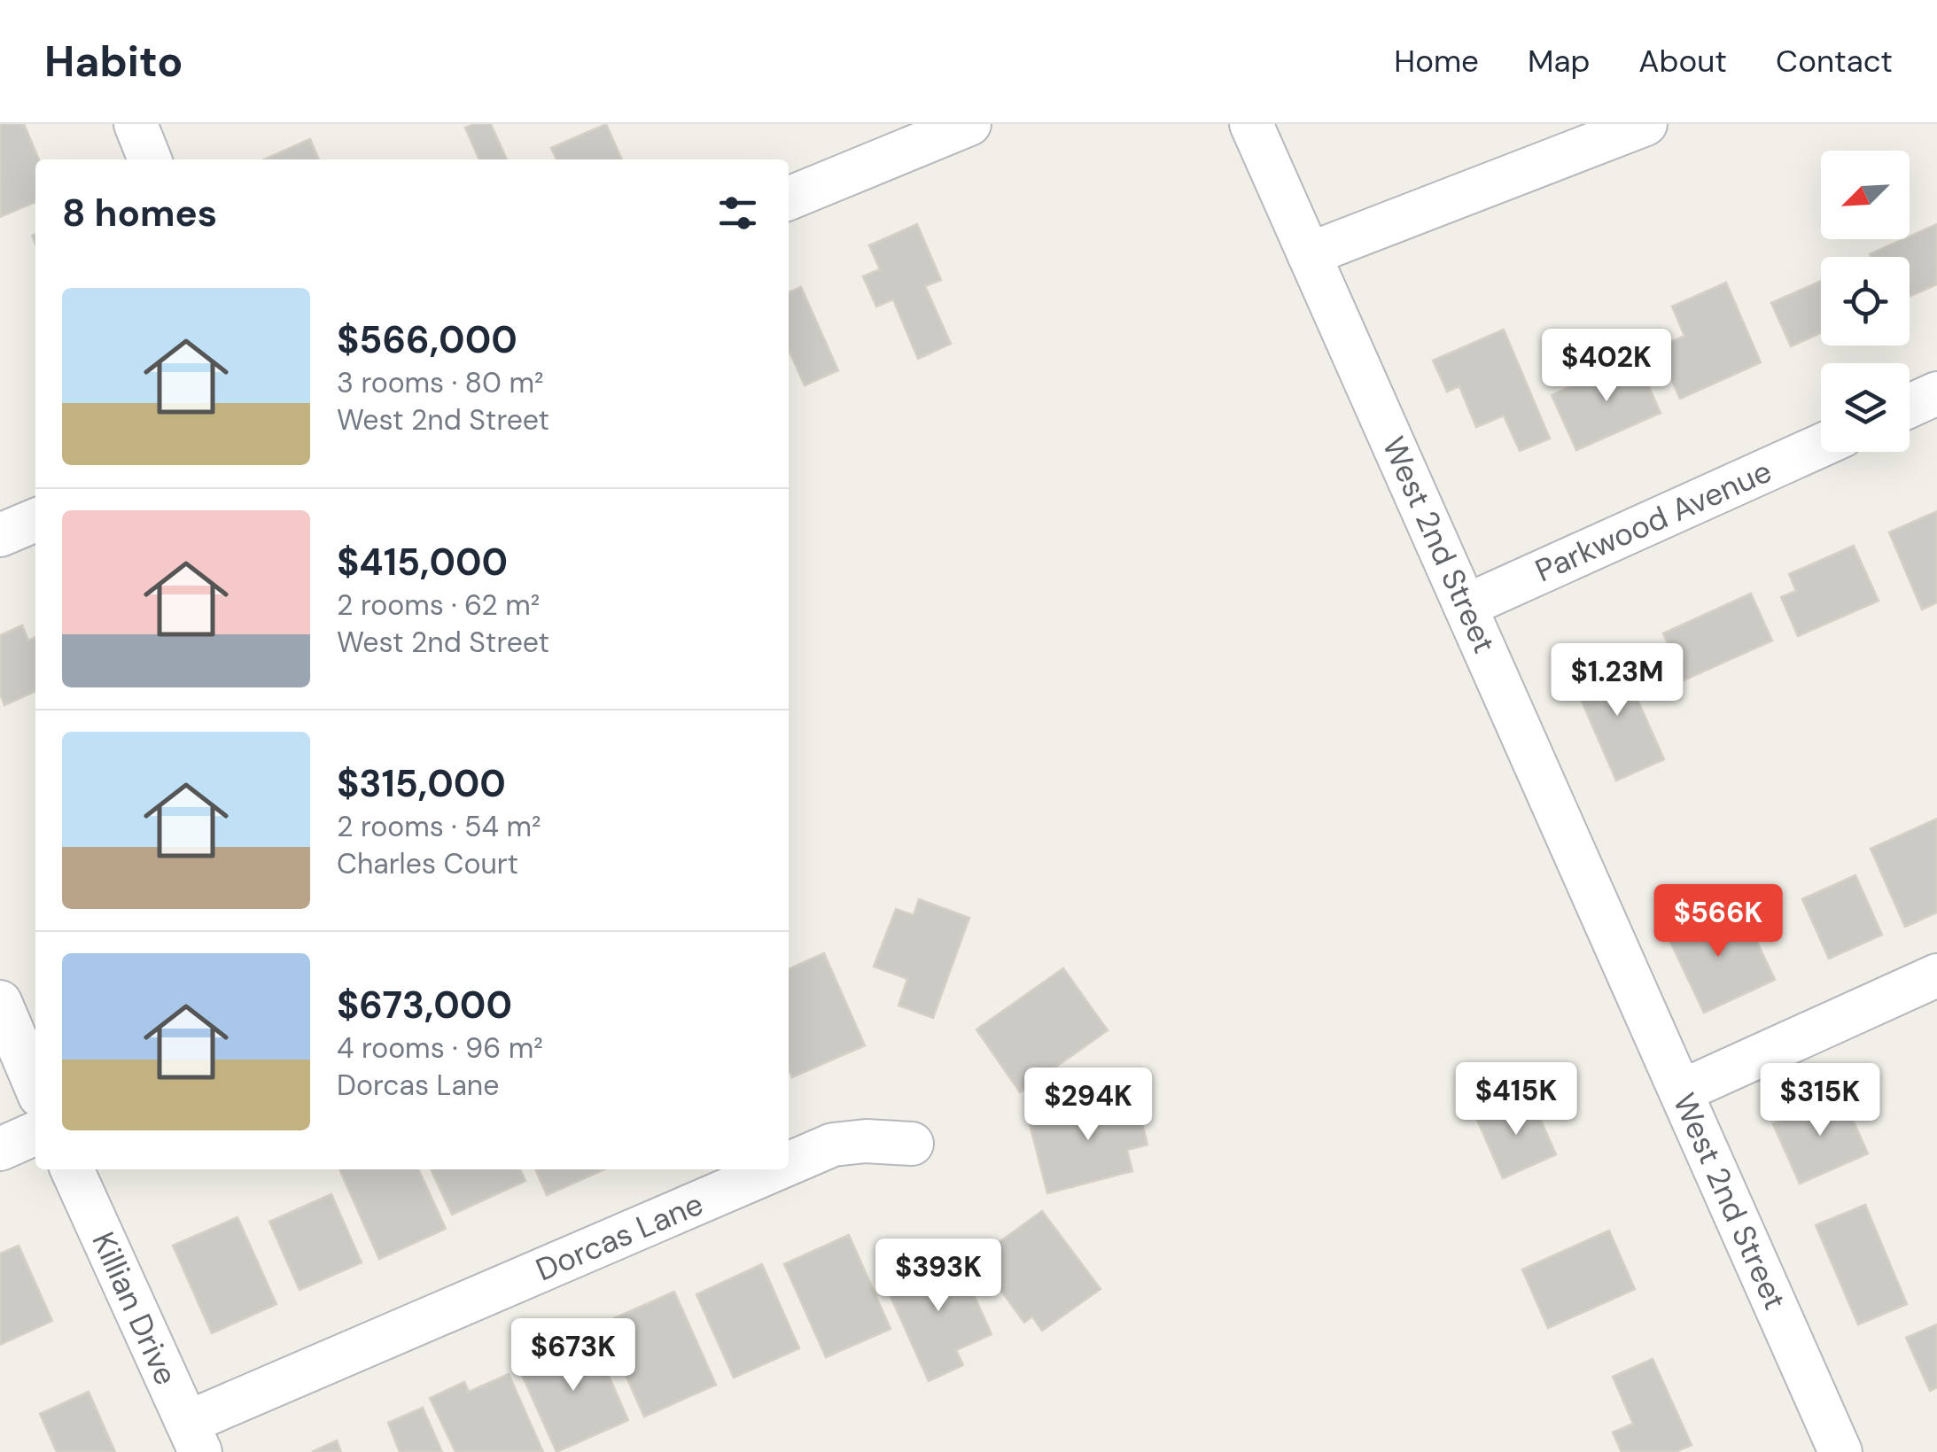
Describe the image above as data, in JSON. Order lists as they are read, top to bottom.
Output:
{
  "streets": {
    "street": [
      "Parkwood Avenue",
      "West 2nd Street",
      "Dorcas Lane",
      "Killian Drive"
    ]
  },
  "crossings": [
    ["Parkwood Avenue", "West 2nd Street"],
    ["Dorcas Lane", "Killian Drive"]
  ],
  "north": "bottom left",
  "page": {
    "header": "Habito",
    "nav": [
      "Home",
      "Map",
      "About",
      "Contact"
    ],
    "heading": "8 homes",
    "list": [
      {
        "name": "$566,000",
        "note": "3 rooms · 80 m² · West 2nd Street"
      },
      {
        "name": "$415,000",
        "note": "2 rooms · 62 m² · West 2nd Street"
      },
      {
        "name": "$315,000",
        "note": "2 rooms · 54 m² · Charles Court"
      },
      {
        "name": "$673,000",
        "note": "4 rooms · 96 m² · Dorcas Lane"
      }
    ],
    "price": [
      "$402K",
      "$1.23M",
      "$566K",
      "$415K",
      "$315K",
      "$294K",
      "$393K",
      "$673K"
    ]
  }
}
